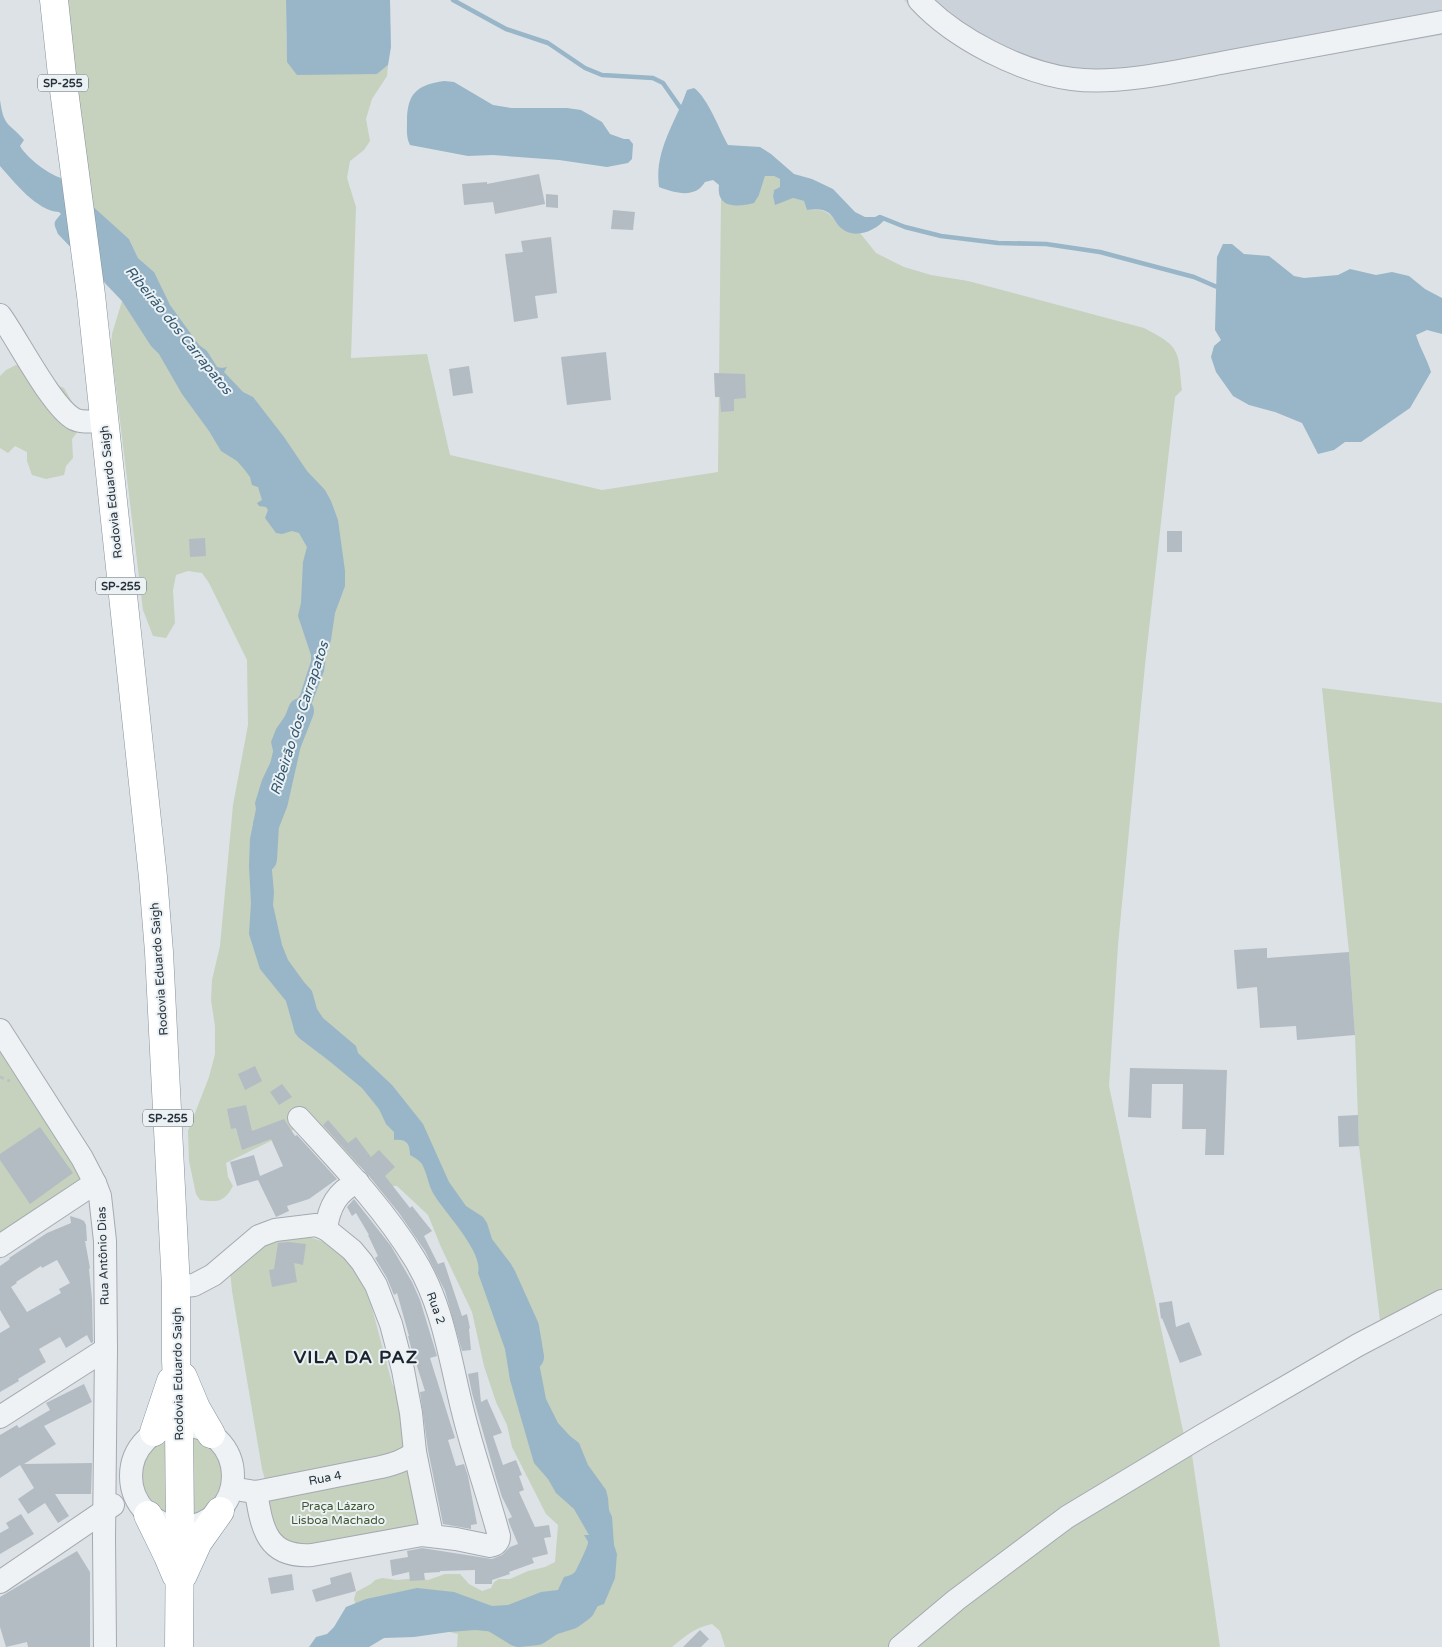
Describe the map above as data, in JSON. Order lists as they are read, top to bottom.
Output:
{
  "streets": {
    "highway": ["SP-255", "Rodovia Eduardo Saigh"],
    "street": ["Rua Antônio Dias", "Rua 2", "Rua 4"]
  },
  "districts": ["VILA DA PAZ"],
  "water": ["Ribeirão dos Carrapatos"],
  "parks": ["Praça Lázaro Lisboa Machado"]
}
